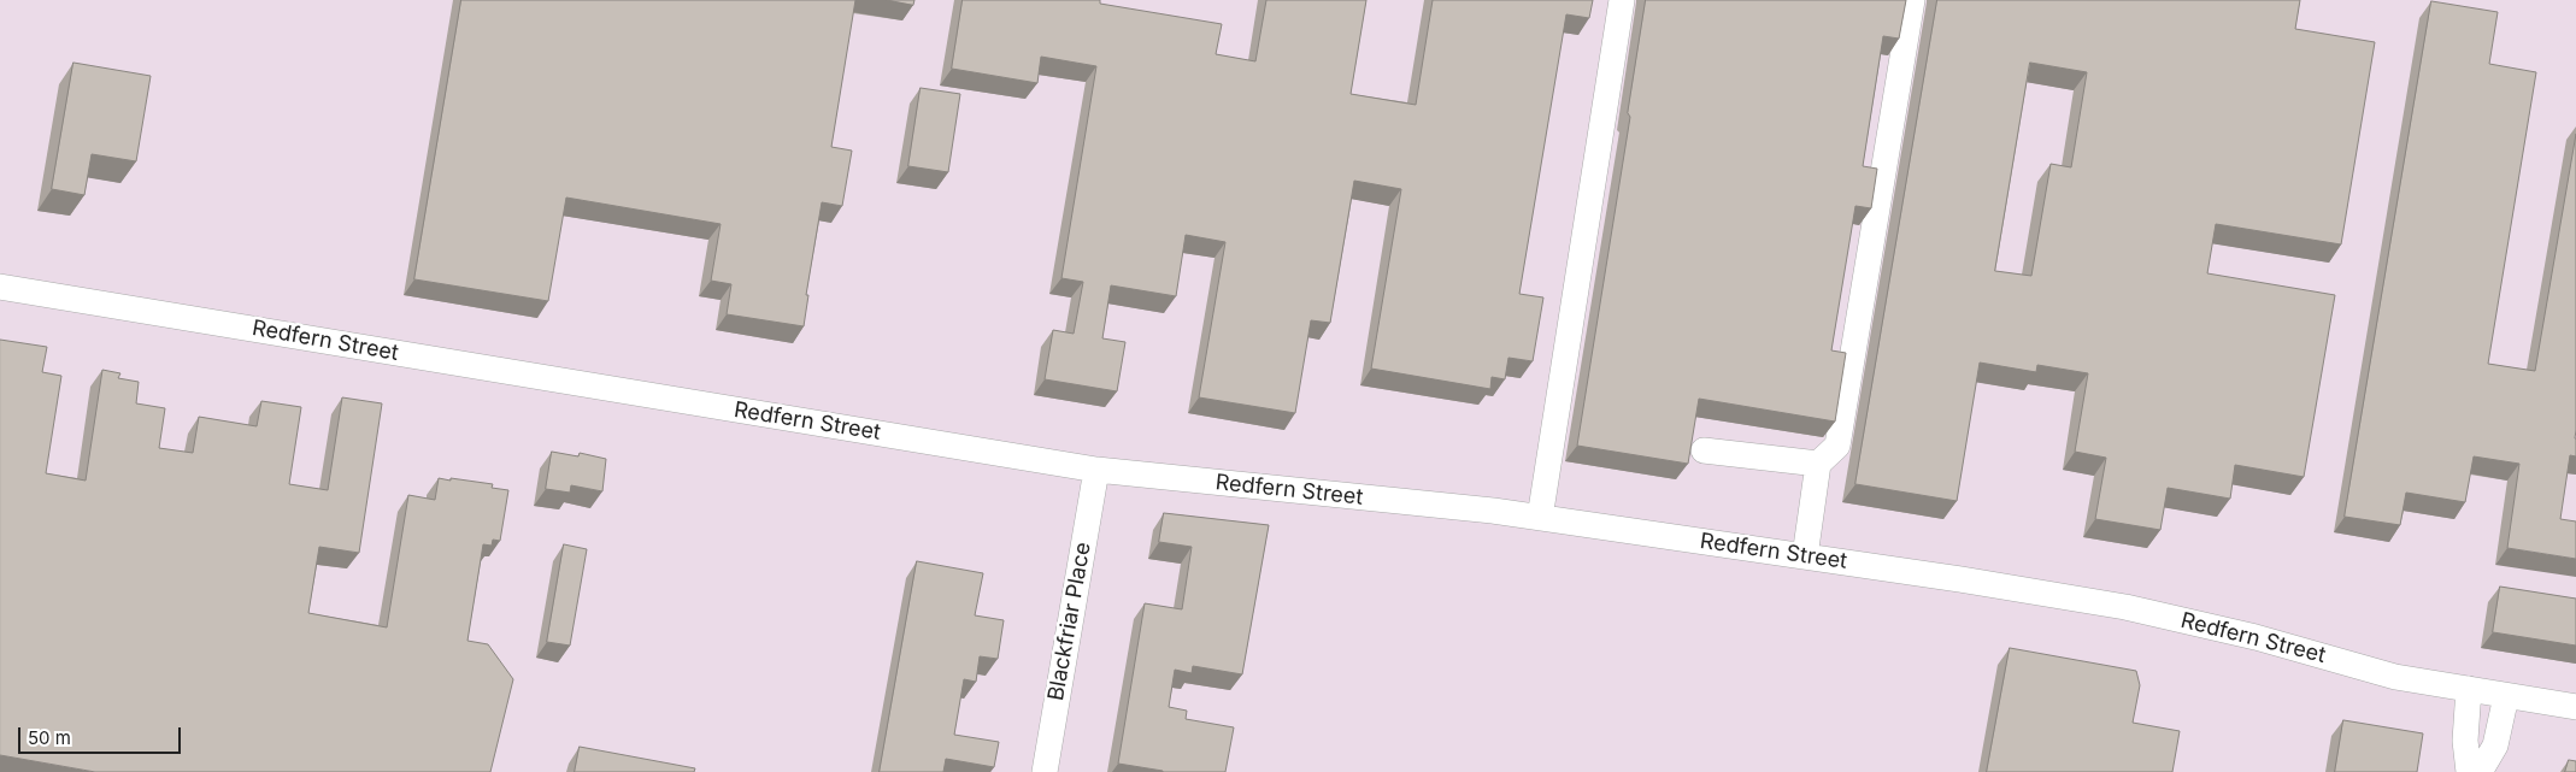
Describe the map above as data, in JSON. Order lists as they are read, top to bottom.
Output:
{
  "streets": {
    "street": ["Redfern Street", "Blackfriar Place"]
  },
  "crossings": [
    ["Redfern Street", "Blackfriar Place"]
  ],
  "scale_bar": "50 m"
}
